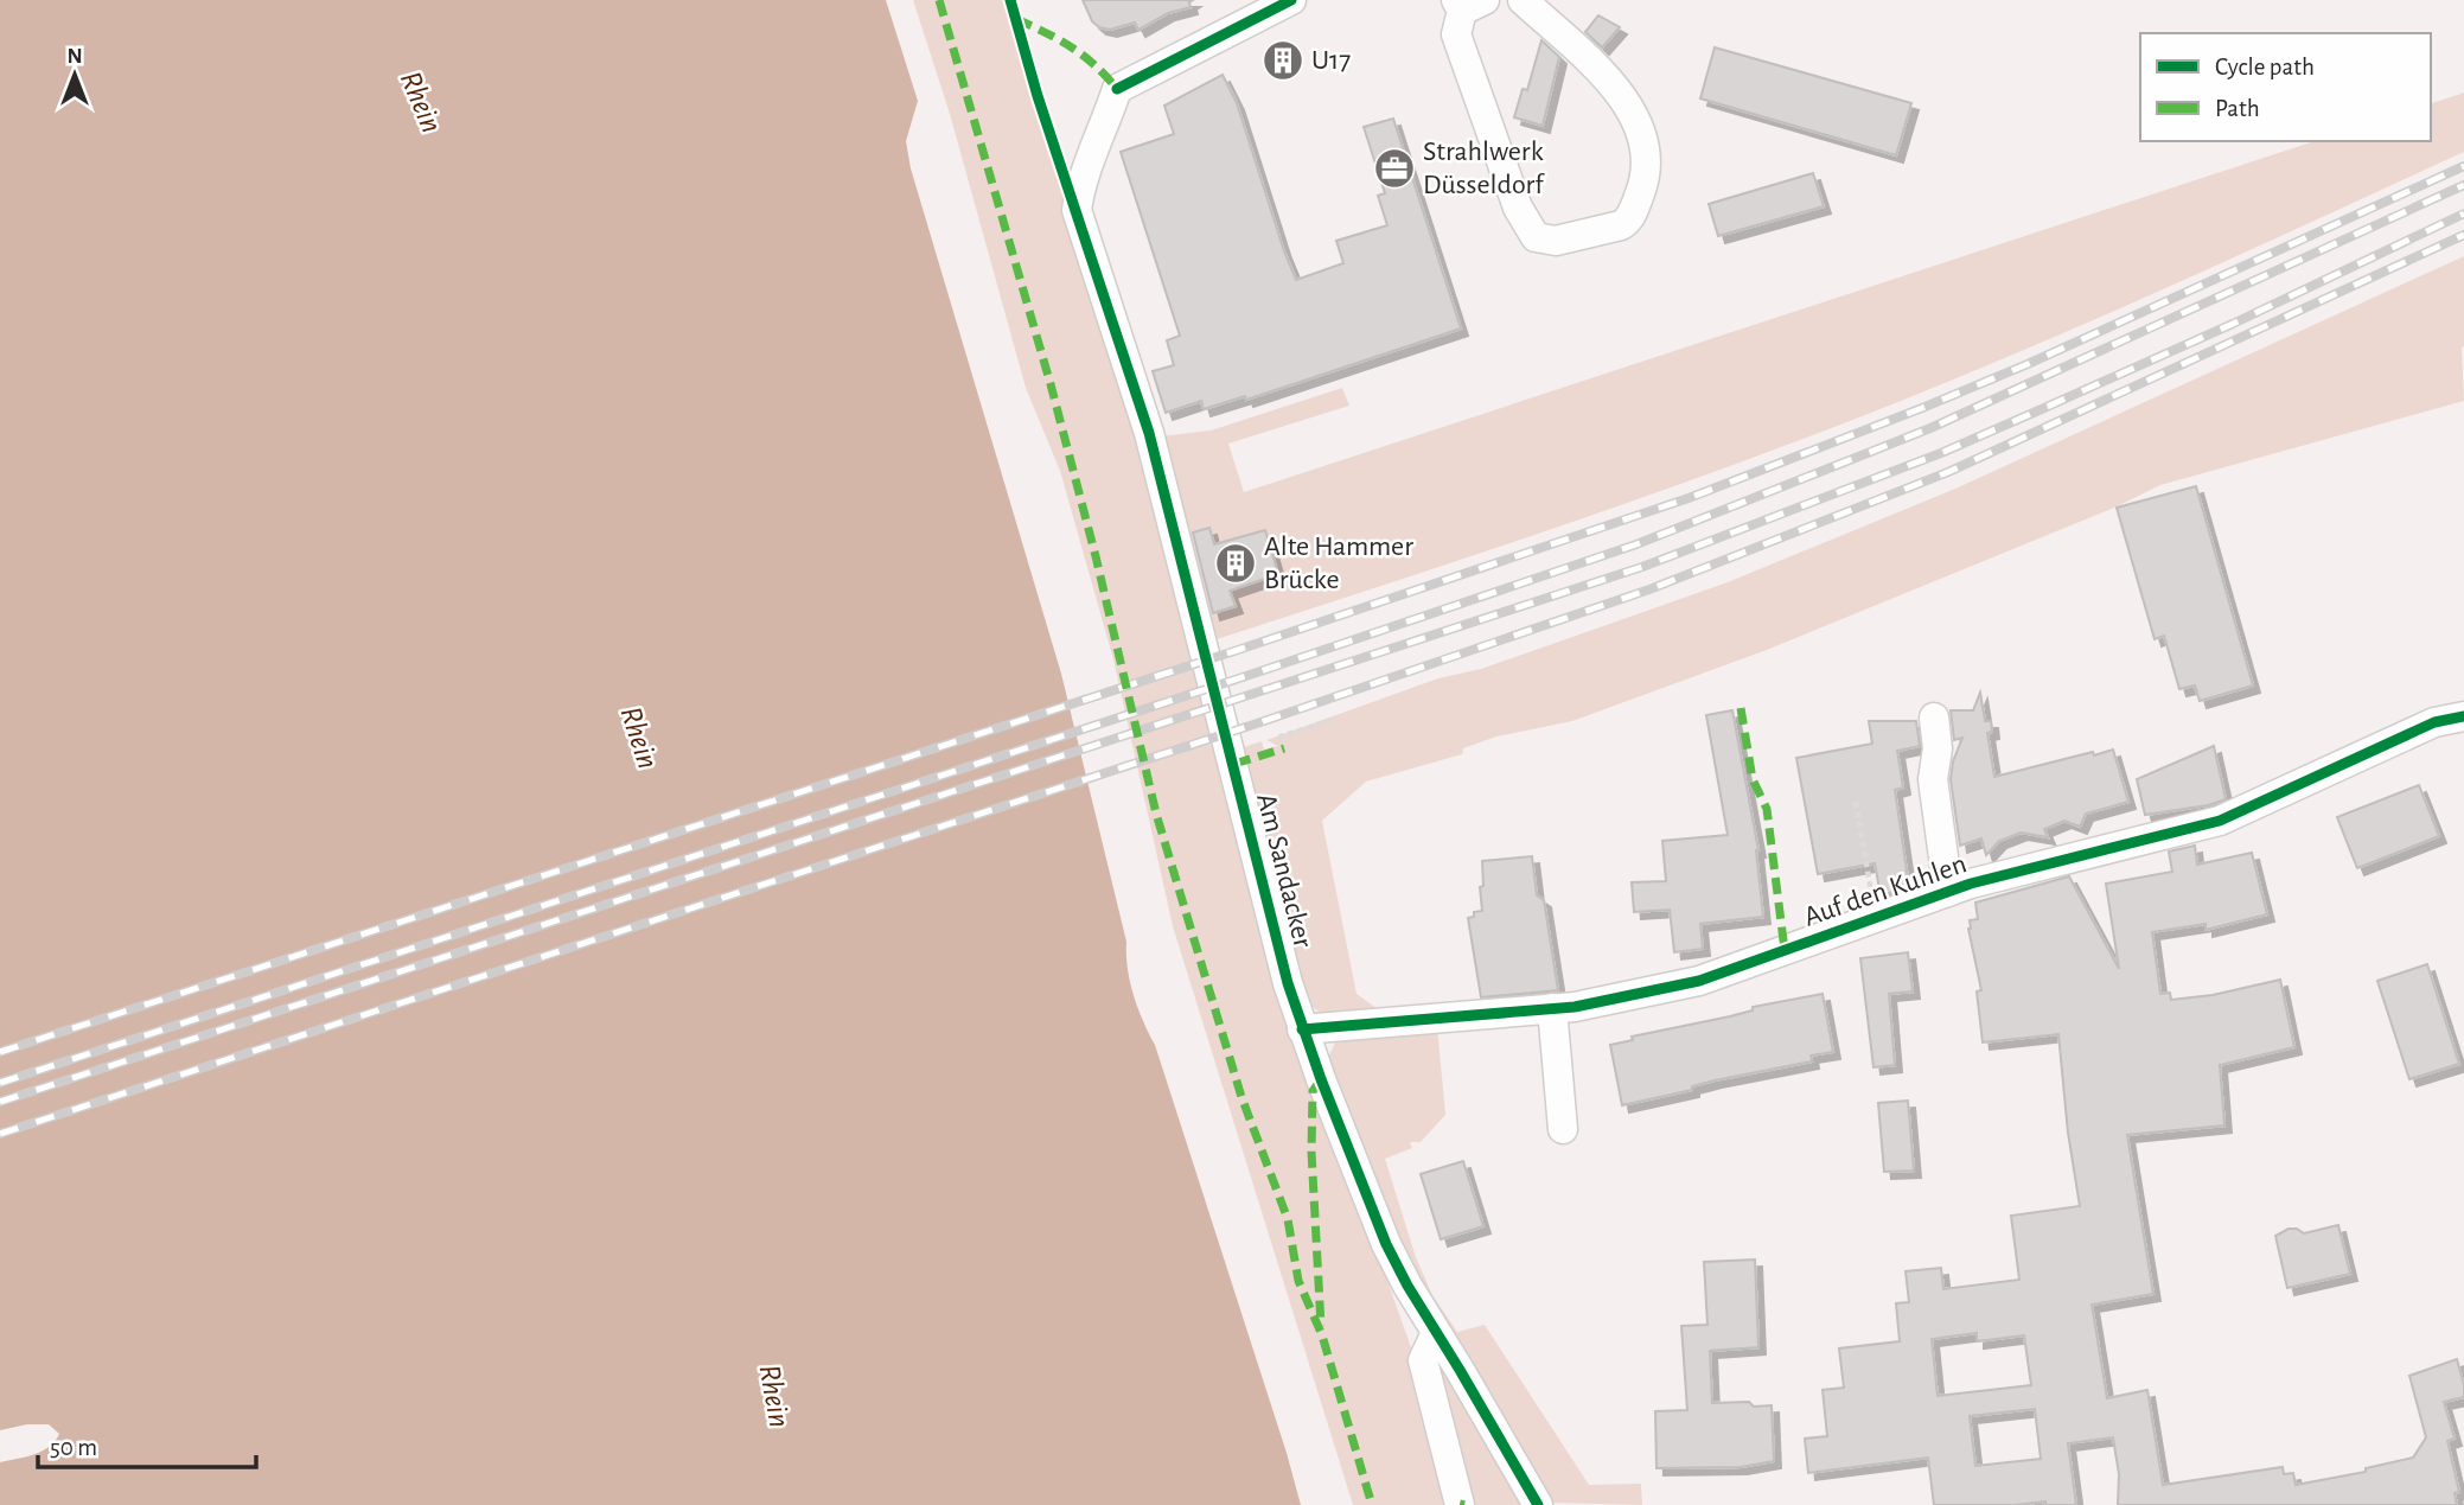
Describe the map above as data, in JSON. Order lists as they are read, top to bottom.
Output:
{
  "streets": {
    "street": ["Am Sandacker", "Auf den Kuhlen"]
  },
  "crossings": [
    ["Am Sandacker", "Auf den Kuhlen"]
  ],
  "water": ["Rhein"],
  "places": {
    "building": ["U17", "Alte Hammer Brücke"],
    "office": ["Strahlwerk Düsseldorf"]
  },
  "legend": ["Cycle path", "Path"],
  "scale_bar": "50 m",
  "north": "top"
}
